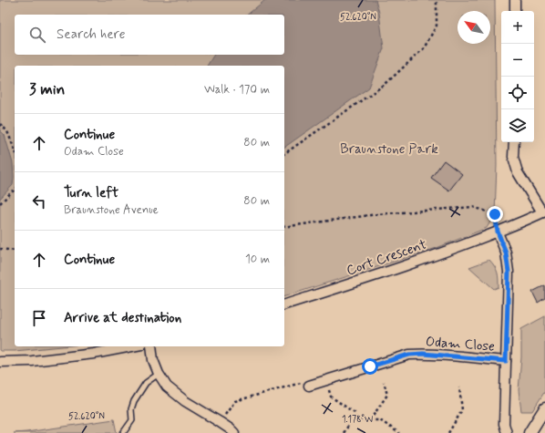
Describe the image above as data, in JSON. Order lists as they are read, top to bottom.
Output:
{
  "streets": {
    "street": ["Cort Crescent", "Odam Close"]
  },
  "parks": ["Braunstone Park"],
  "north": "top left",
  "page": {
    "map_buttons": ["+", "−"],
    "search": "Search here",
    "heading": ["3 min", "Walk · 170 m"],
    "list": [
      ["Continue", "Odam Close", "80 m"],
      ["Turn left", "Braunstone Avenue", "80 m"],
      ["Continue", "10 m"],
      "Arrive at destination"
    ]
  },
  "coordinates": ["52.620°N", "1.178°W"]
}
